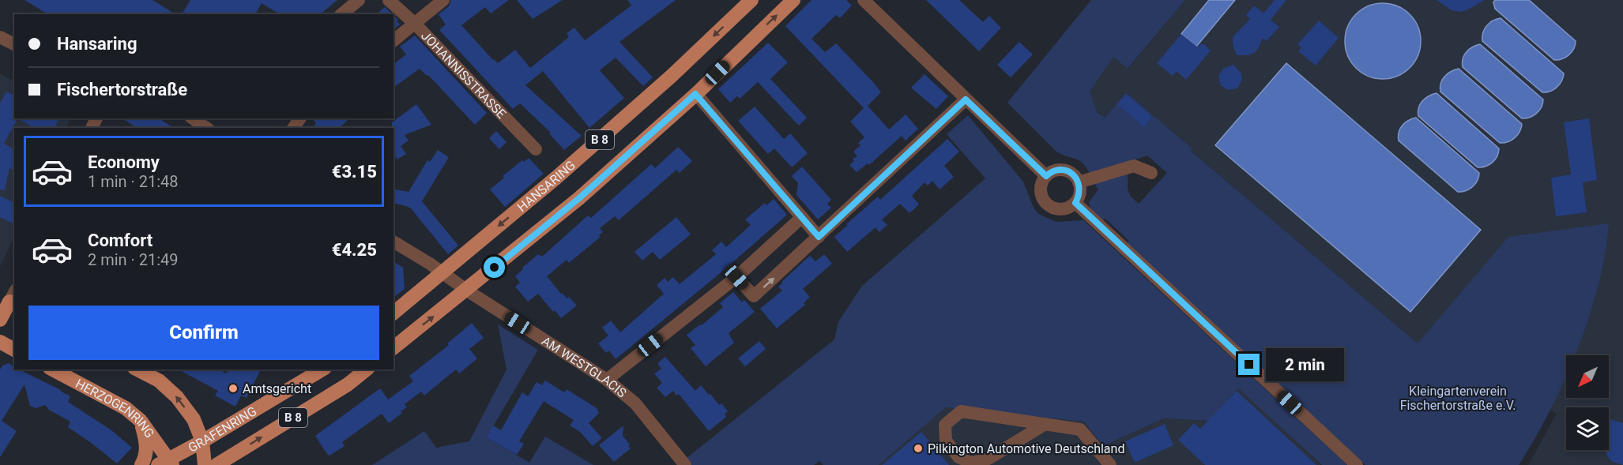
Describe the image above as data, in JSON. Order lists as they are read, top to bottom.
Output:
{
  "streets": {
    "main road": [
      "B 8",
      "HANSARING",
      "HERZOGENRING",
      "GRAFENRING"
    ],
    "street": ["JOHANNISSTRASSE", "AM WESTGLACIS"]
  },
  "crossings": [
    ["B 8", "HANSARING"],
    ["B 8", "AM WESTGLACIS"],
    ["HANSARING", "AM WESTGLACIS"],
    ["HERZOGENRING", "GRAFENRING"]
  ],
  "parks": ["Kleingartenverein Fischertorstraße e.V."],
  "places": ["Amtsgericht", "Pilkington Automotive Deutschland"],
  "north": "bottom left",
  "page": {
    "banner": ["Hansaring", "Fischertorstraße"],
    "list": [
      {
        "name": "Economy",
        "note": "1 min · 21:48",
        "value": "€3.15"
      },
      {
        "name": "Comfort",
        "note": "2 min · 21:49",
        "value": "€4.25"
      }
    ],
    "buttons": "Confirm",
    "bubble": "2 min"
  }
}
